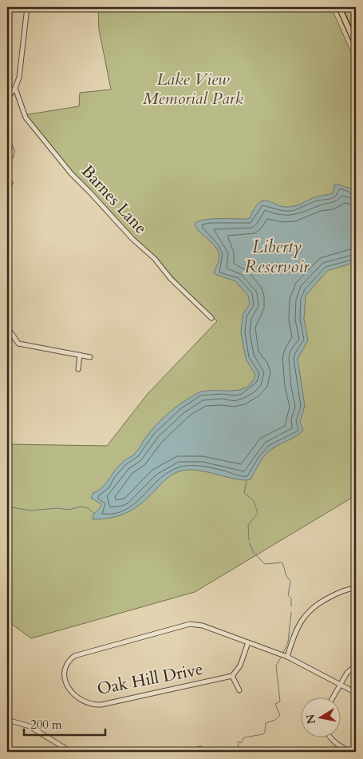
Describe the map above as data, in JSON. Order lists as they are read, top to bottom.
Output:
{
  "streets": {
    "street": ["Barnes Lane", "Oak Hill Drive"]
  },
  "water": ["Liberty Reservoir"],
  "parks": ["Lake View Memorial Park"],
  "scale_bar": "200 m",
  "north": "left"
}
